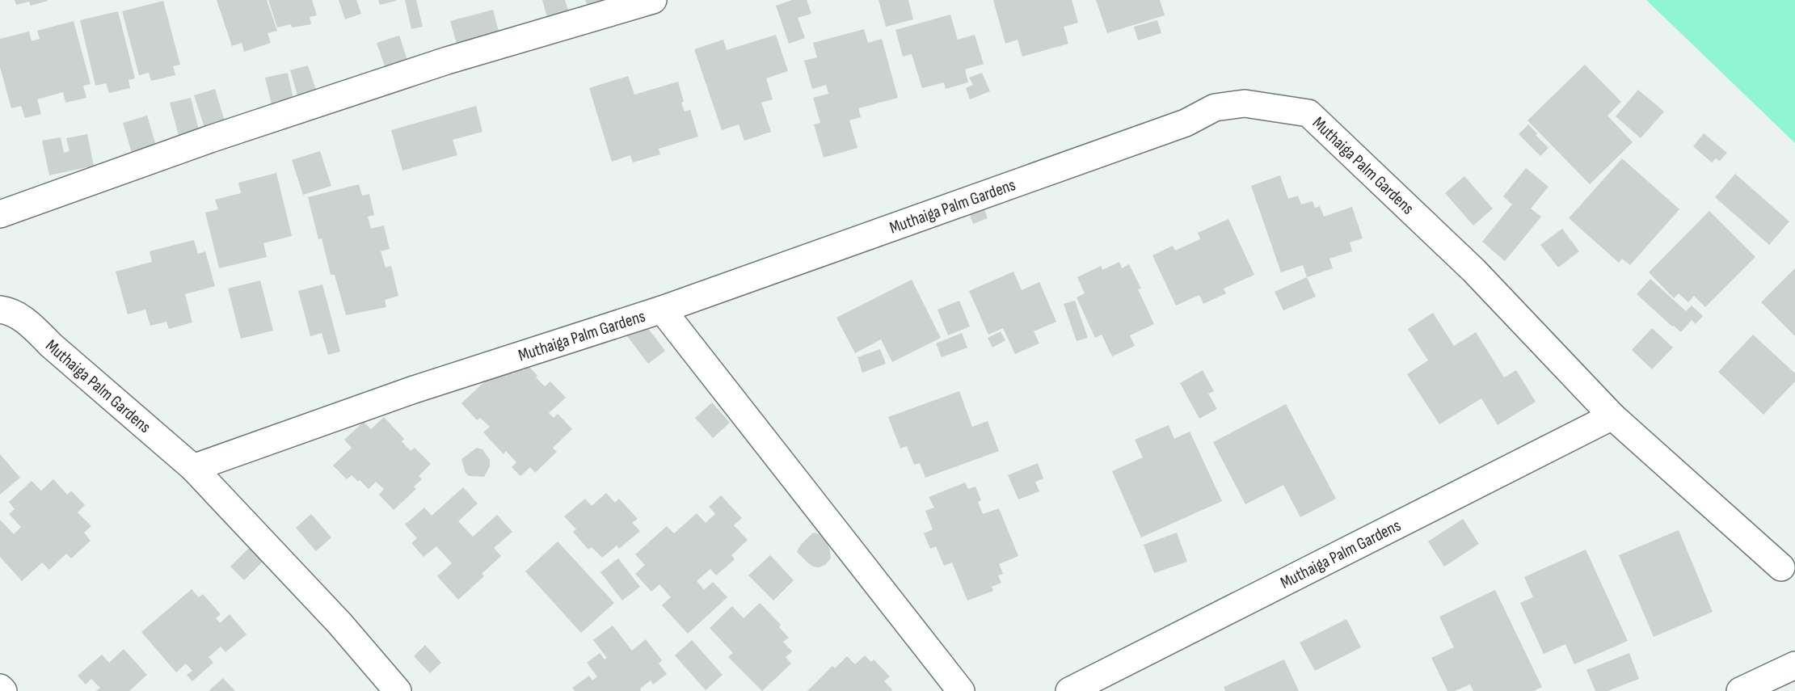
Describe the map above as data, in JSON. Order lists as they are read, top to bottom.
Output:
{
  "streets": {
    "street": ["Muthaiga Palm Gardens"]
  }
}
